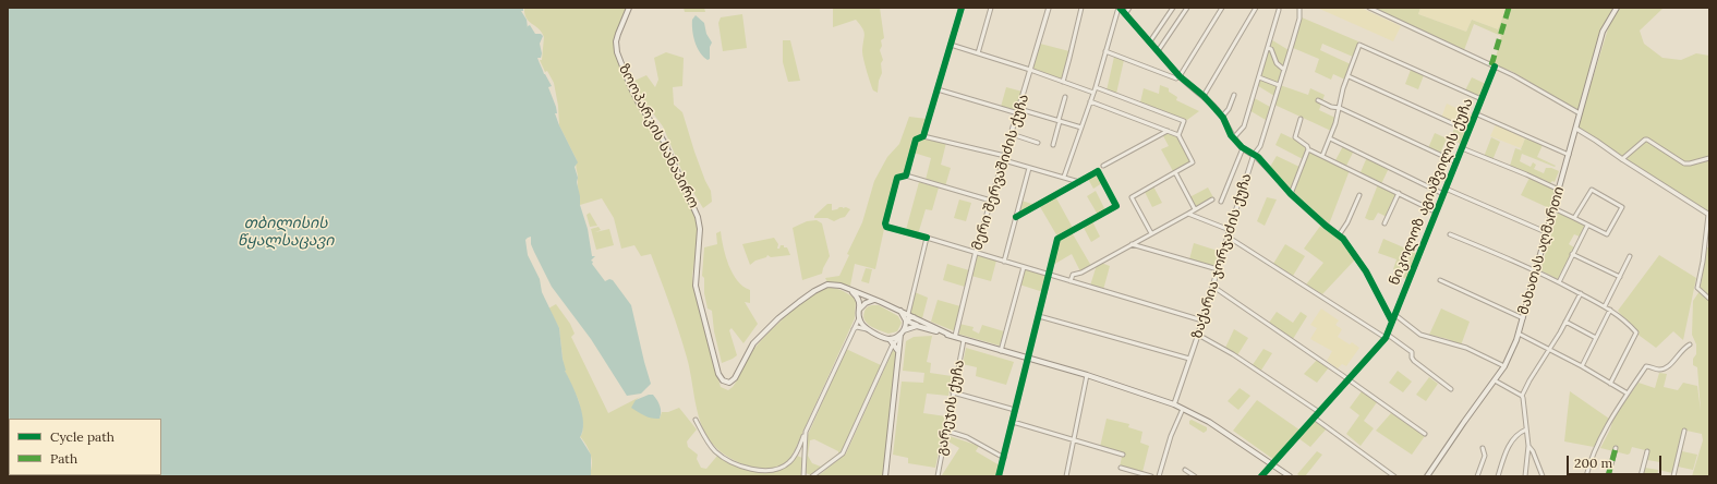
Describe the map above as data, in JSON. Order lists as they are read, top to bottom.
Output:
{
  "streets": {
    "main road": ["ზოოპარკის სანაპირო", "მახათას აღმართი"],
    "street": [
      "მერი შერვაშიძის ქუჩა",
      "ნიკოლოზ აგიაშვილის ქუჩა",
      "ზაქარია ჯორჯაძის ქუჩა",
      "გარეჯის ქუჩა"
    ]
  },
  "water": ["თბილისის წყალსაცავი"],
  "legend": ["Cycle path", "Path"],
  "scale_bar": "200 m"
}
